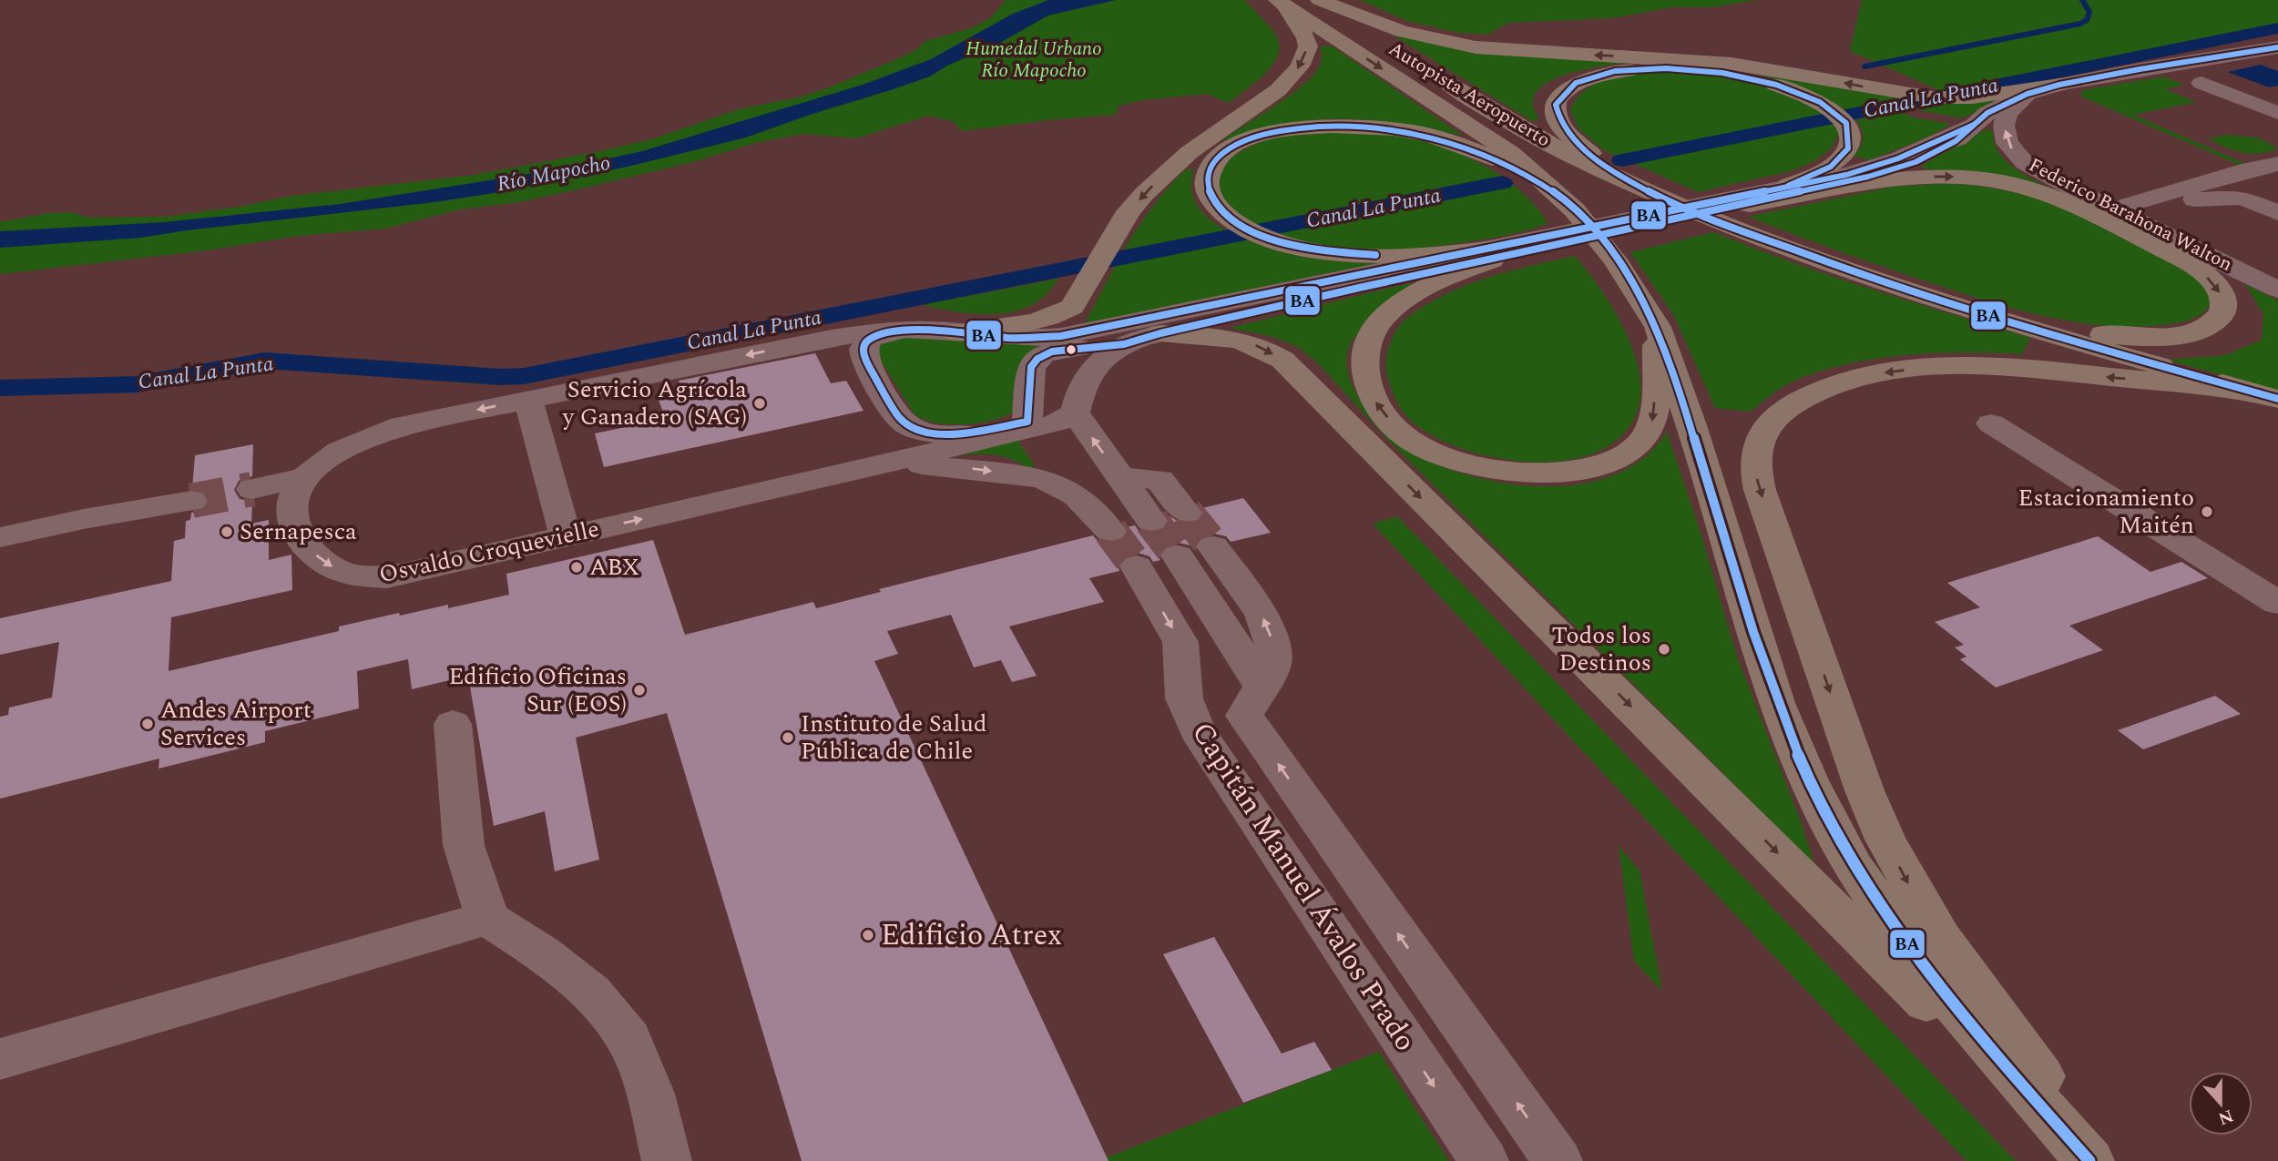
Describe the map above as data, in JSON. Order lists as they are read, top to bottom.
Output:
{
  "streets": {
    "highway": ["Autopista Aeropuerto"],
    "street": ["Federico Barahona Walton", "Osvaldo Croquevielle", "Capitán Manuel Ávalos Prado"]
  },
  "water": ["Canal La Punta", "Río Mapocho"],
  "parks": ["Humedal Urbano Río Mapocho"],
  "places": [
    "Servicio Agrícola y Ganadero (SAG)",
    "Estacionamiento Maitén",
    "Sernapesca",
    "ABX",
    "Todos los Destinos",
    "Edificio Oficinas Sur (EOS)",
    "Andes Airport Services",
    "Instituto de Salud Pública de Chile",
    "Edificio Atrex"
  ],
  "lines": ["transit line BA"],
  "north": "bottom"
}
